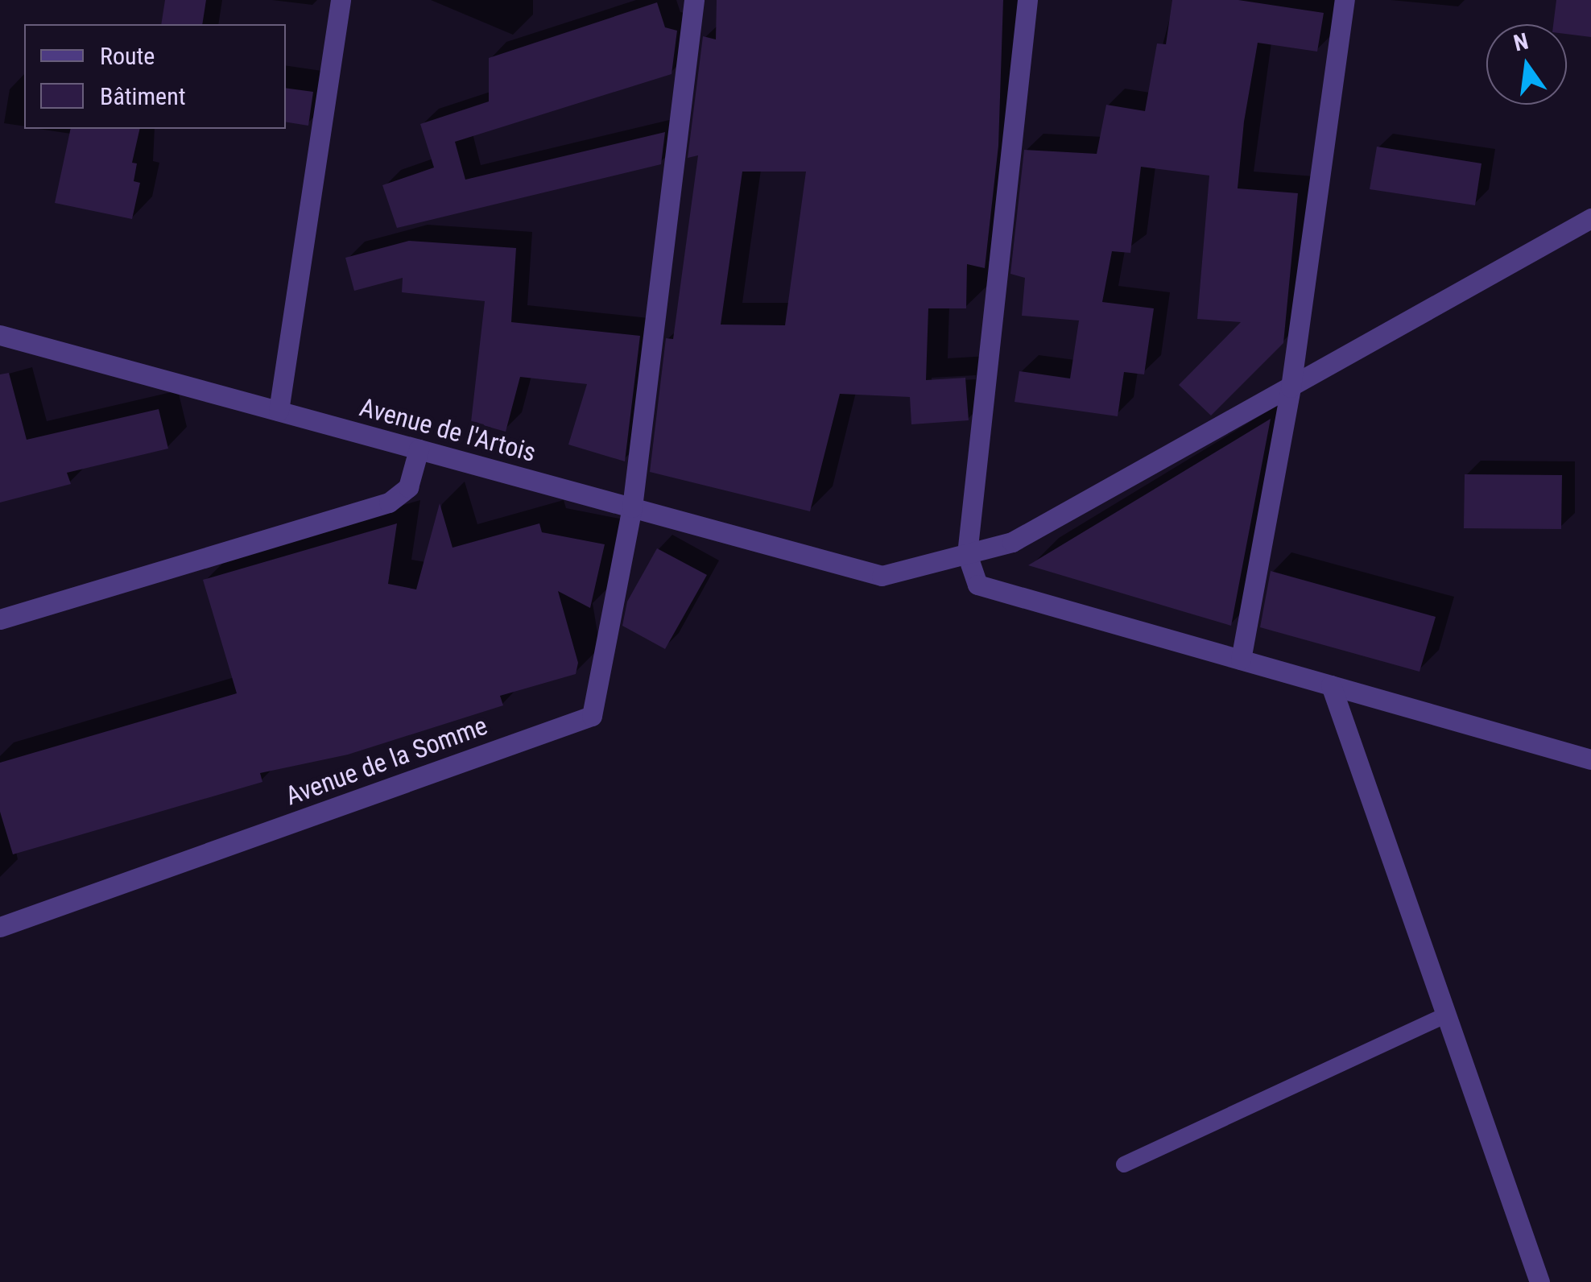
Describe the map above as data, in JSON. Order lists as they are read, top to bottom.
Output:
{
  "streets": {
    "street": ["Avenue de l'Artois", "Avenue de la Somme"]
  },
  "crossings": [
    ["Avenue de l'Artois", "Avenue de la Somme"]
  ],
  "legend": ["Route", "Bâtiment"],
  "north": "top"
}
